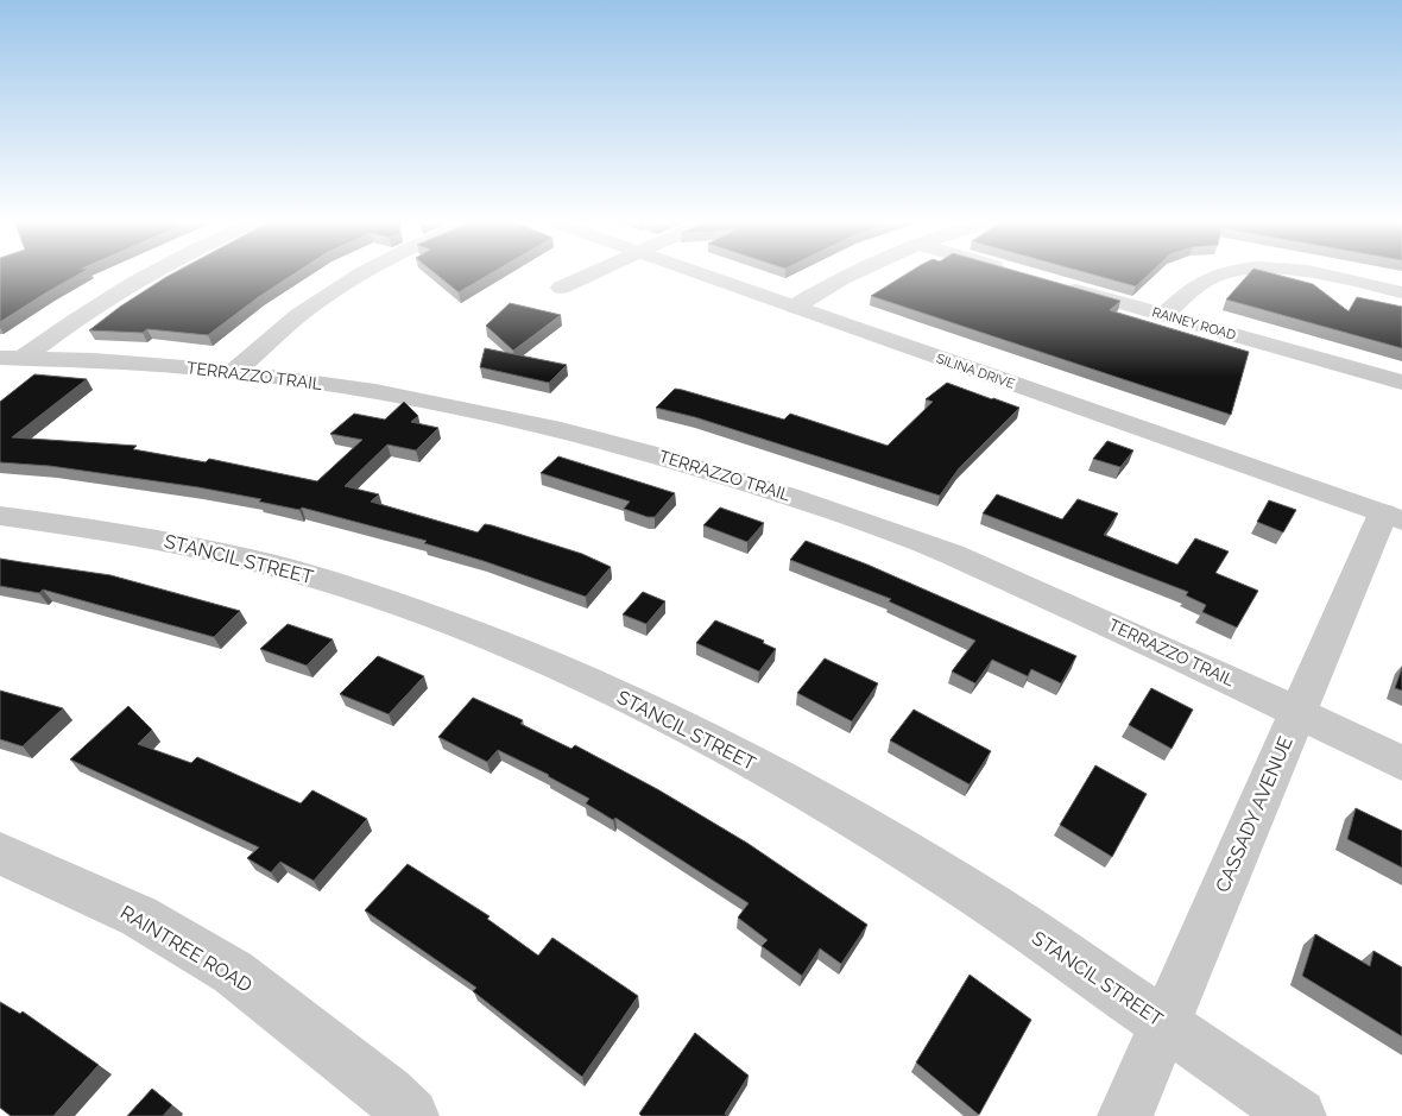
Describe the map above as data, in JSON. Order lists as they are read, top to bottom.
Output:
{
  "streets": {
    "street": [
      "RAINEY ROAD",
      "SILINA DRIVE",
      "TERRAZZO TRAIL",
      "STANCIL STREET",
      "CASSADY AVENUE",
      "RAINTREE ROAD"
    ]
  },
  "crossings": [
    ["SILINA DRIVE", "CASSADY AVENUE"],
    ["TERRAZZO TRAIL", "CASSADY AVENUE"],
    ["STANCIL STREET", "CASSADY AVENUE"]
  ]
}
